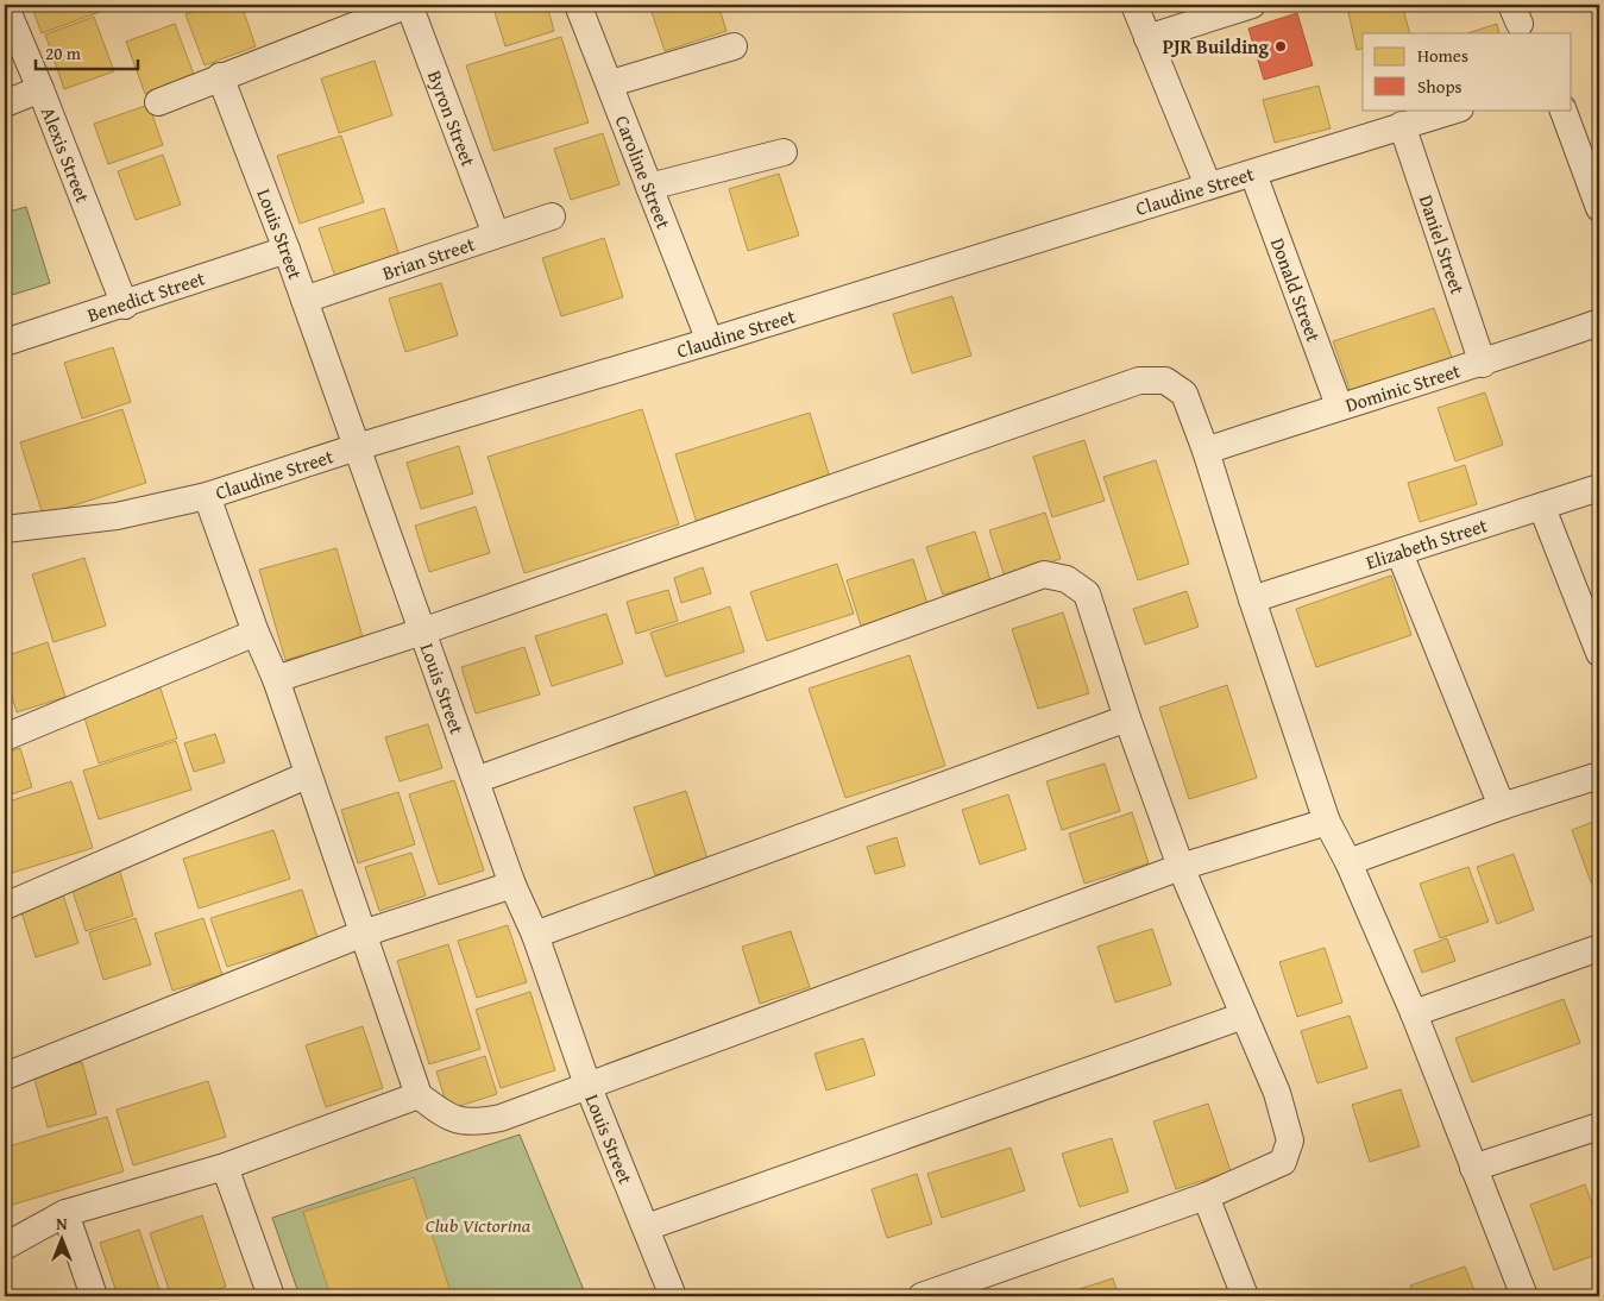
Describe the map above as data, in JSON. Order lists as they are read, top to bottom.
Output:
{
  "streets": {
    "street": [
      "Byron Street",
      "Alexis Street",
      "Caroline Street",
      "Claudine Street",
      "Louis Street",
      "Daniel Street",
      "Brian Street",
      "Donald Street",
      "Benedict Street",
      "Dominic Street",
      "Elizabeth Street"
    ]
  },
  "crossings": [
    ["Byron Street", "Brian Street"],
    ["Alexis Street", "Benedict Street"],
    ["Caroline Street", "Claudine Street"],
    ["Claudine Street", "Louis Street"],
    ["Claudine Street", "Daniel Street"],
    ["Claudine Street", "Donald Street"],
    ["Louis Street", "Brian Street"],
    ["Louis Street", "Benedict Street"],
    ["Daniel Street", "Dominic Street"],
    ["Donald Street", "Dominic Street"]
  ],
  "parks": ["Club Victorina"],
  "places": ["PJR Building"],
  "legend": ["Homes", "Shops"],
  "scale_bar": "20 m",
  "north": "top"
}
